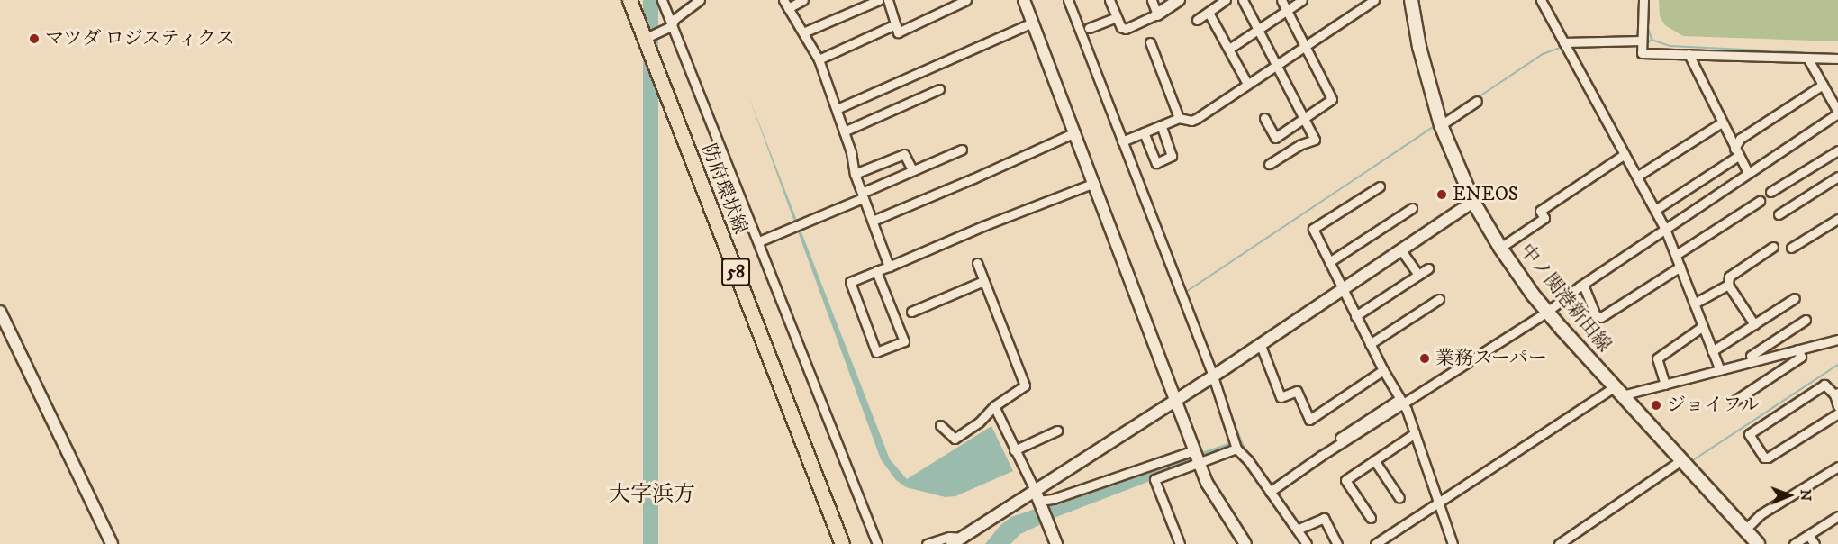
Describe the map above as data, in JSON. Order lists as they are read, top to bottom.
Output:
{
  "streets": {
    "main road": ["防府環状線", "58", "中ノ関港新田線"]
  },
  "districts": ["大字浜方"],
  "places": [
    "マツダ ロジスティクス",
    "ENEOS",
    "業務スーパー",
    "ジョイフル"
  ],
  "north": "right"
}
